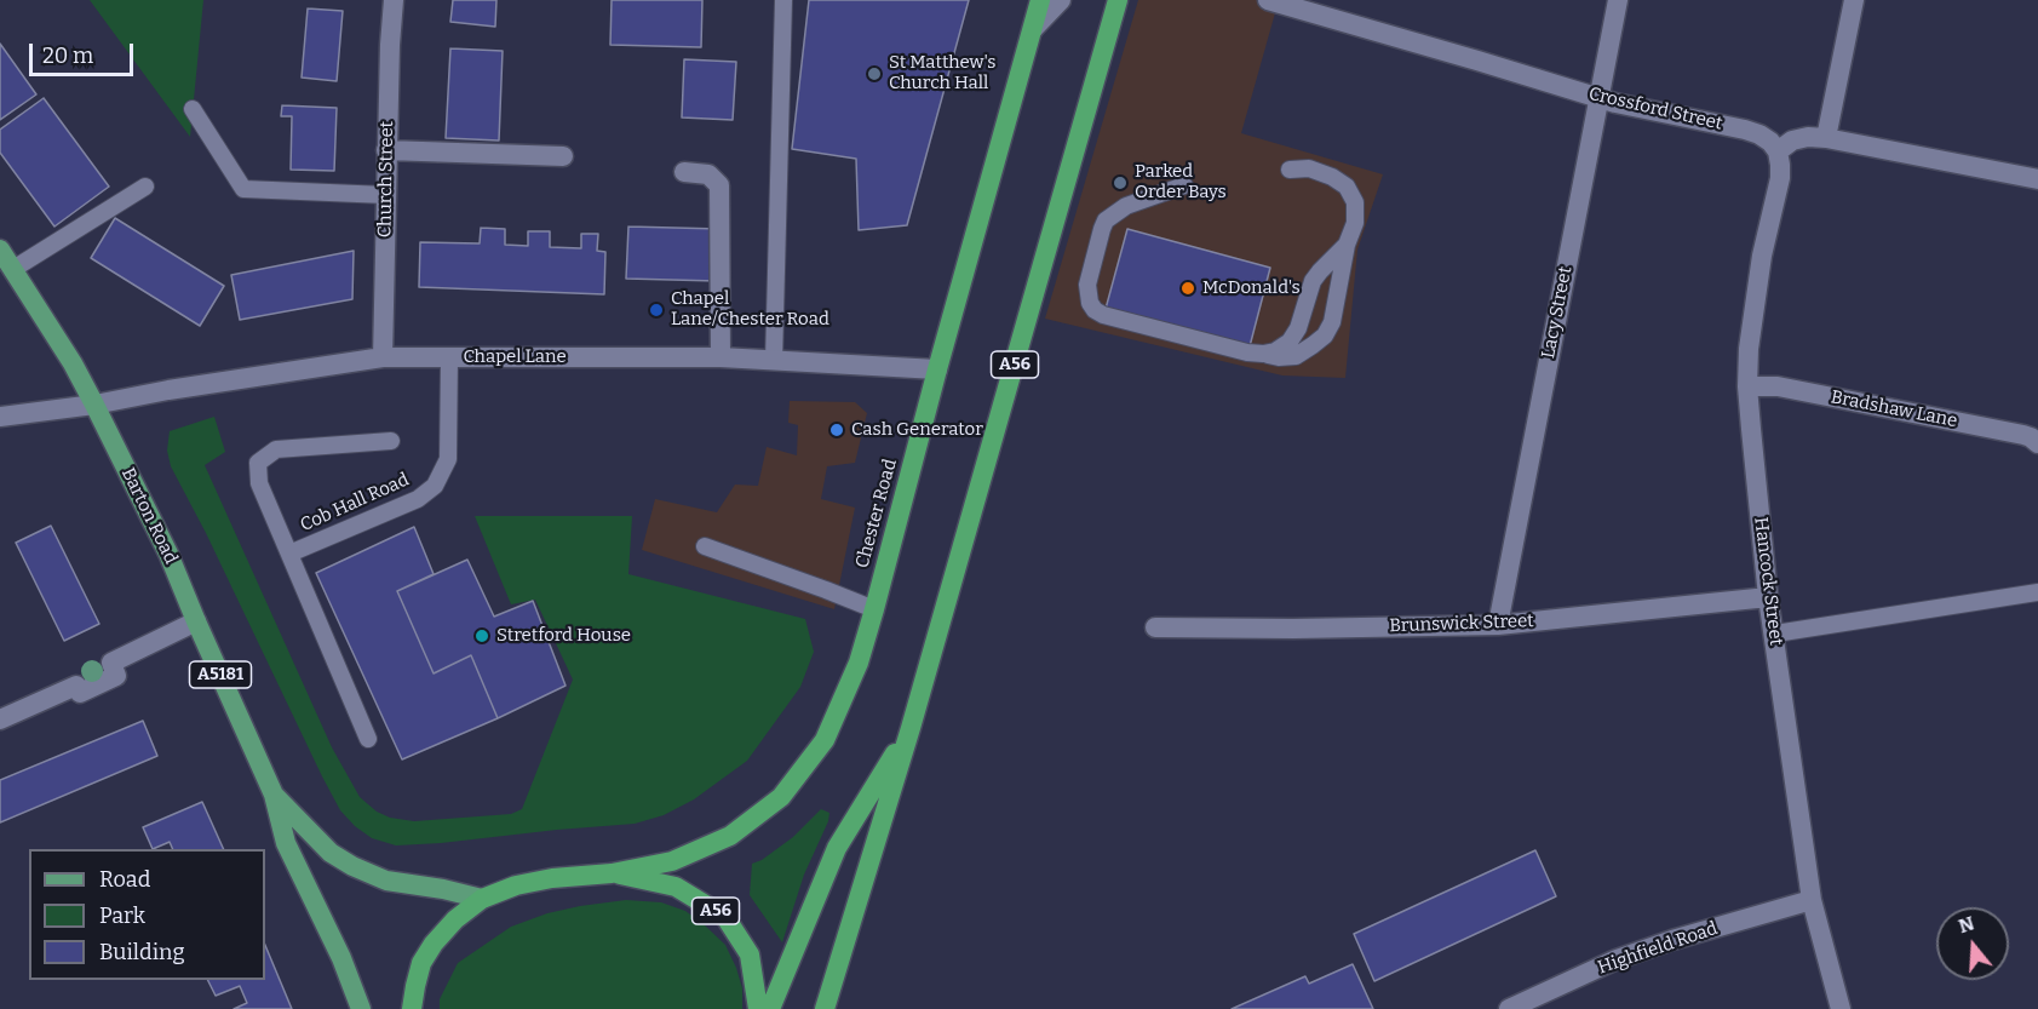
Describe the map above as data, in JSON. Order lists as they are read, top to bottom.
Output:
{
  "streets": {
    "highway": ["A56", "Chester Road"],
    "main road": ["Barton Road", "A5181"],
    "street": [
      "Crossford Street",
      "Church Street",
      "Lacy Street",
      "Chapel Lane",
      "Bradshaw Lane",
      "Hancock Street",
      "Brunswick Street",
      "Highfield Road"
    ],
    "lane": ["Cob Hall Road"]
  },
  "crossings": [
    ["Crossford Street", "Lacy Street"],
    ["Crossford Street", "Hancock Street"],
    ["Church Street", "Chapel Lane"],
    ["Lacy Street", "Brunswick Street"],
    ["Chapel Lane", "Cob Hall Road"],
    ["Chapel Lane", "Chester Road"],
    ["Chapel Lane", "Barton Road"],
    ["Bradshaw Lane", "Hancock Street"],
    ["Chester Road", "Barton Road"],
    ["Hancock Street", "Brunswick Street"],
    ["Hancock Street", "Highfield Road"]
  ],
  "places": [
    "St Matthew's Church Hall",
    "Parked Order Bays",
    "McDonald's",
    "Chapel Lane/Chester Road",
    "Cash Generator",
    "Stretford House"
  ],
  "legend": ["Road", "Park", "Building"],
  "scale_bar": "20 m",
  "north": "top"
}
